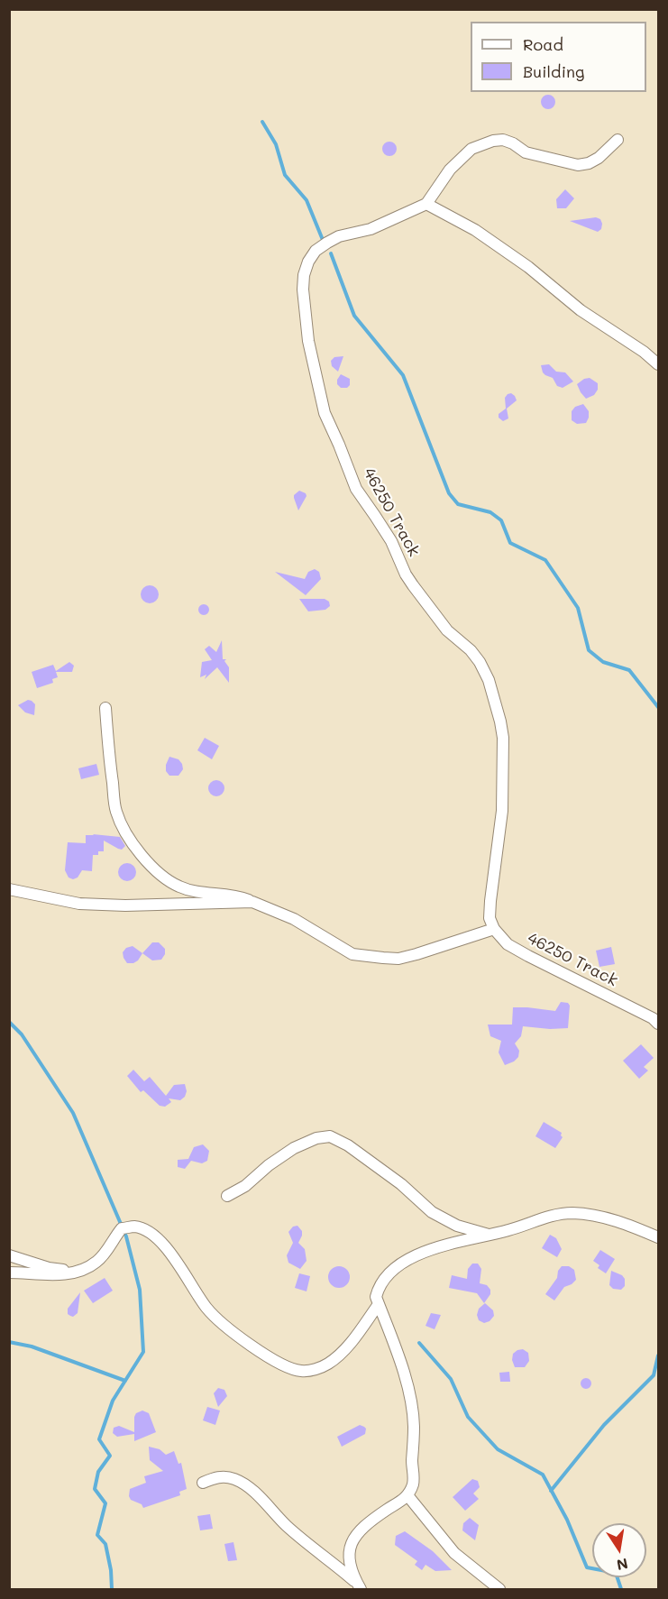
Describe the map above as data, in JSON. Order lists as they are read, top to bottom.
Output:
{
  "streets": {
    "street": ["46250 Track"]
  },
  "legend": ["Road", "Building"],
  "north": "bottom"
}
